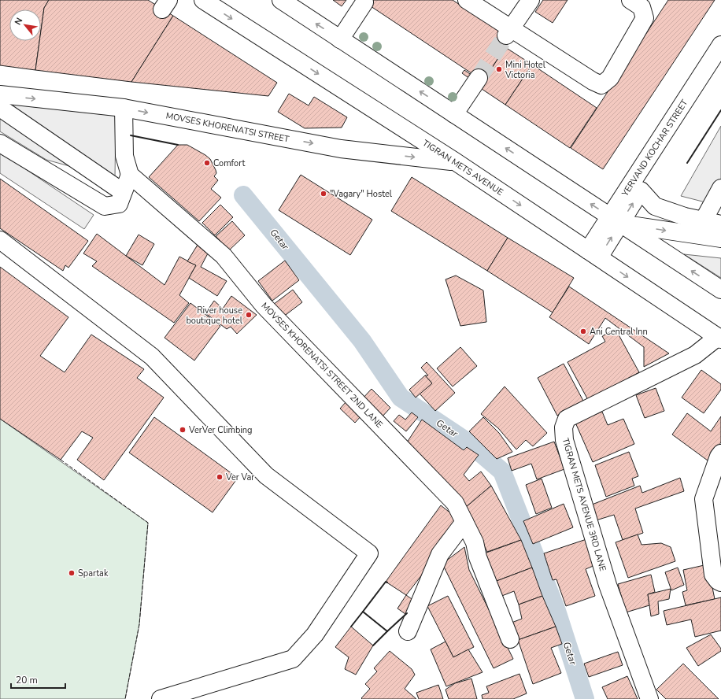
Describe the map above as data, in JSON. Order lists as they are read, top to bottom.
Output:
{
  "streets": {
    "main road": [
      "MOVSES KHORENATSI STREET",
      "YERVAND KOCHAR STREET",
      "TIGRAN METS AVENUE",
      "MOVSES KHORENATSI STREET 2ND LANE",
      "TIGRAN METS AVENUE 3RD LANE"
    ]
  },
  "crossings": [
    ["MOVSES KHORENATSI STREET", "TIGRAN METS AVENUE"],
    ["YERVAND KOCHAR STREET", "TIGRAN METS AVENUE"],
    ["TIGRAN METS AVENUE", "TIGRAN METS AVENUE 3RD LANE"]
  ],
  "water": ["Getar"],
  "places": [
    "Mini Hotel Victoria",
    "Comfort",
    "\"Vagary\" Hostel",
    "River house boutique hotel",
    "Ani Central Inn",
    "VerVer Climbing",
    "Ver Var",
    "Spartak"
  ],
  "scale_bar": "20 m",
  "north": "top left"
}
